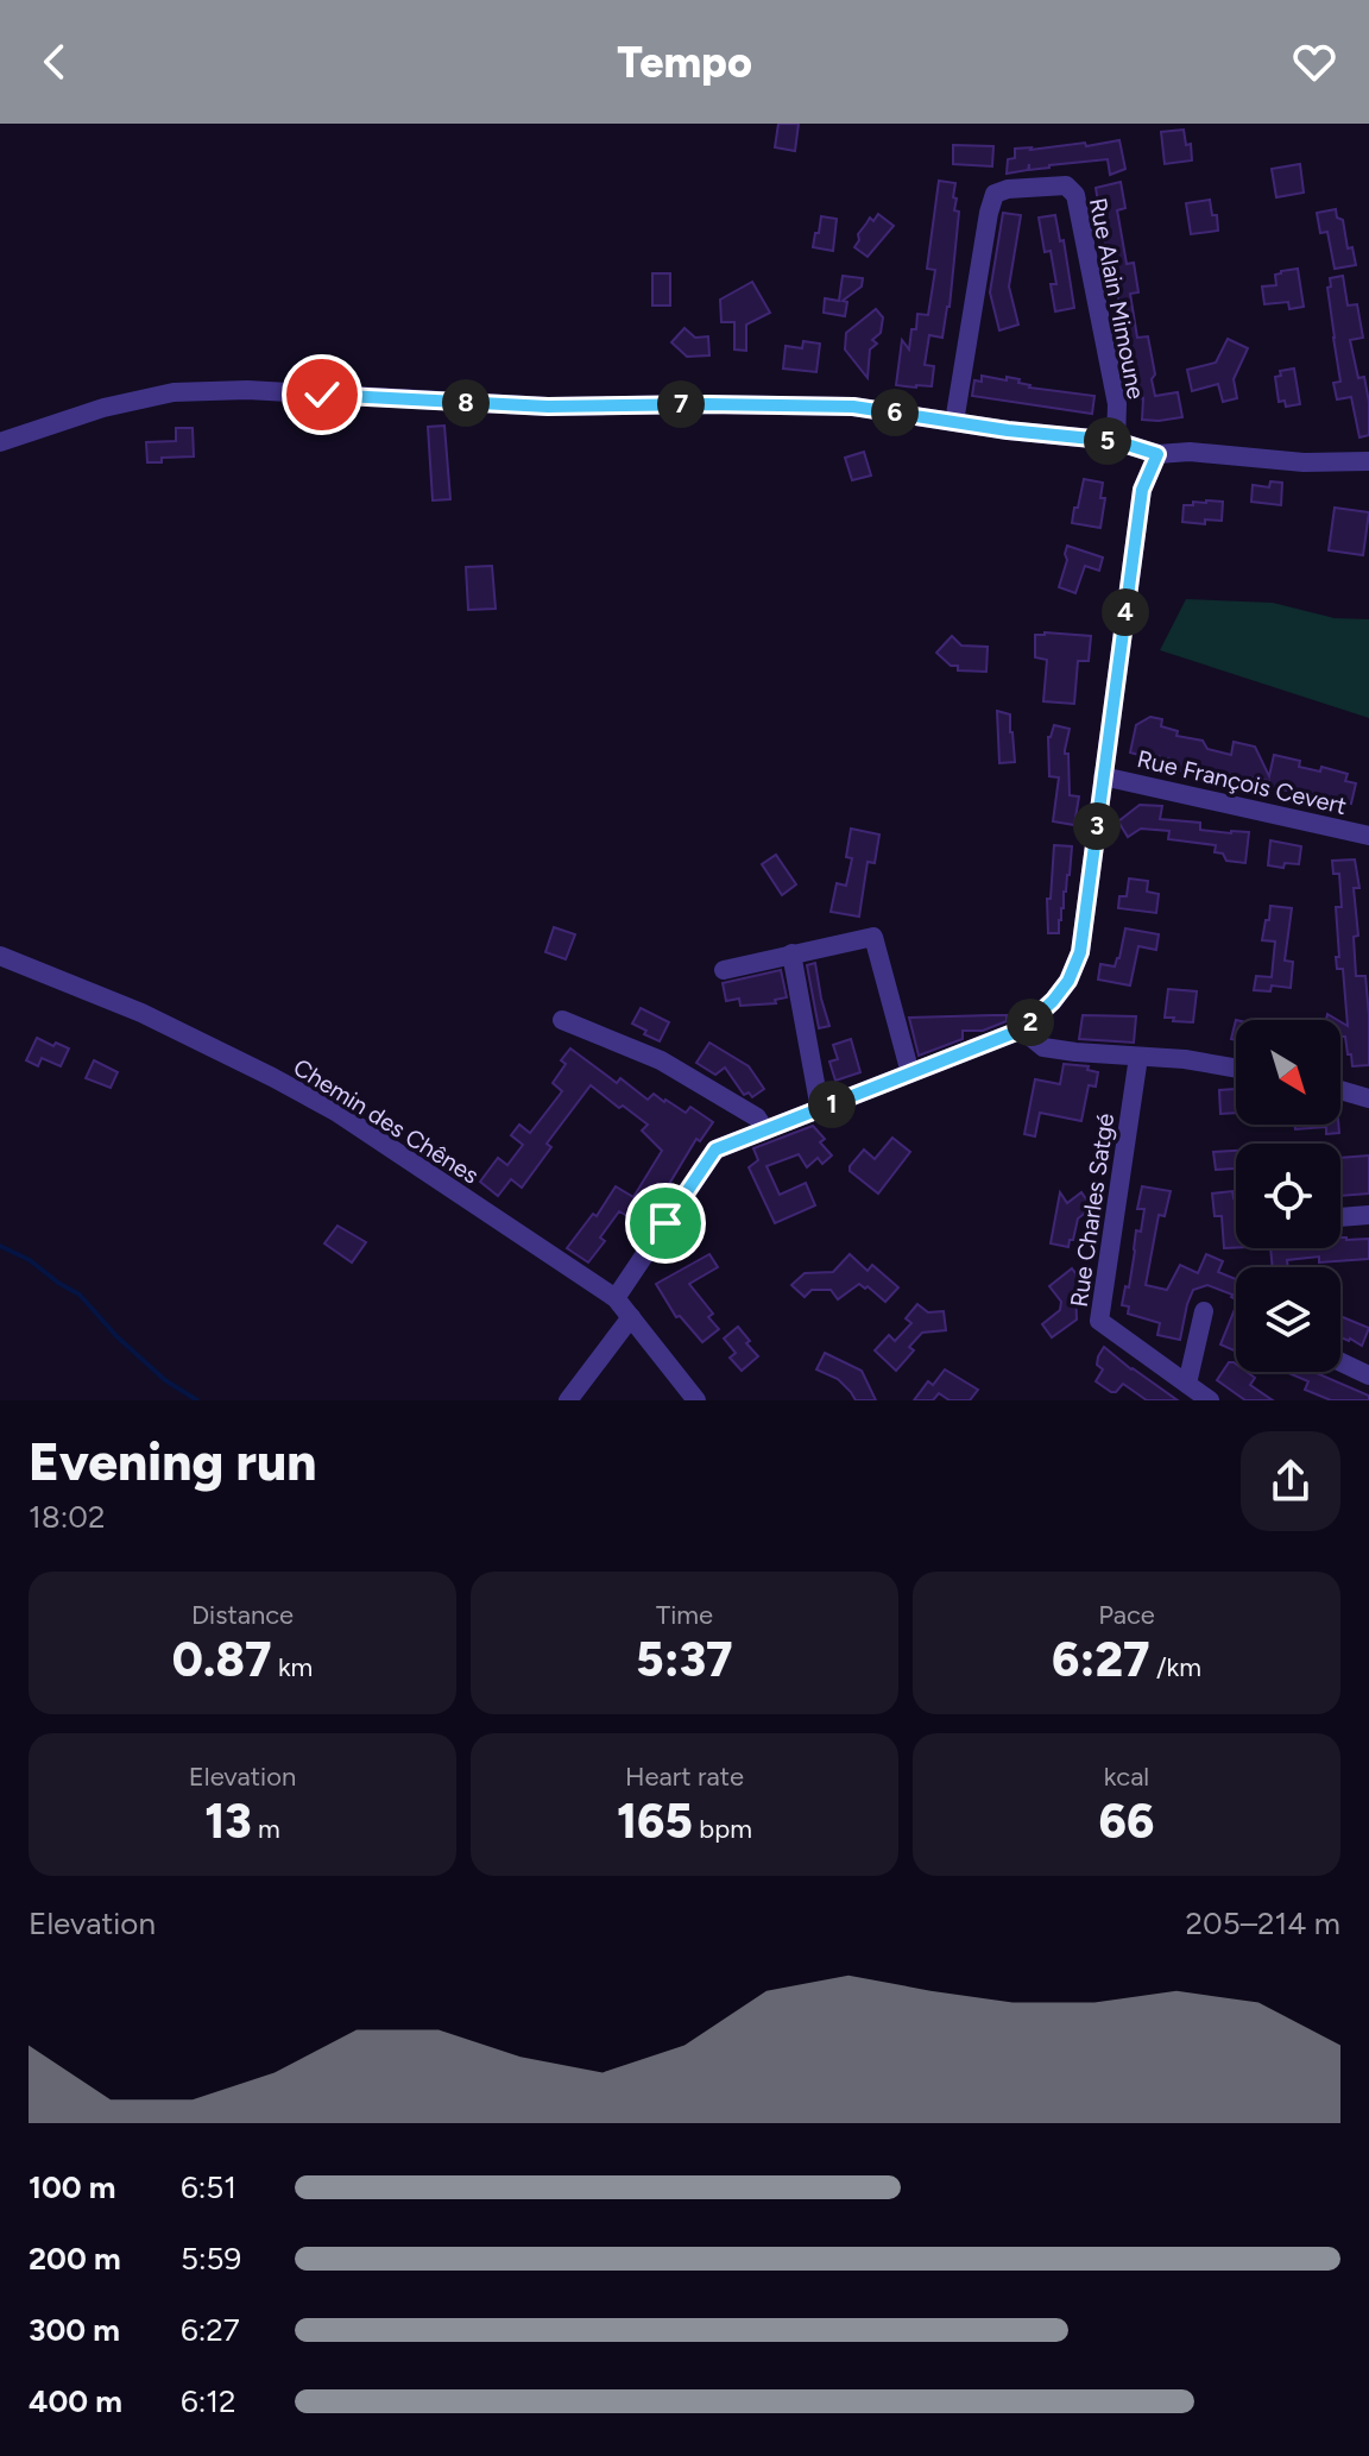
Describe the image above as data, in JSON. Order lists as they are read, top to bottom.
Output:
{
  "streets": {
    "street": [
      "Rue Alain Mimoune",
      "Rue François Cevert",
      "Chemin des Chênes",
      "Rue Charles Satgé"
    ]
  },
  "north": "bottom right",
  "page": {
    "header": "Tempo",
    "pins": [
      "8",
      "7",
      "6",
      "5",
      "4",
      "3",
      "2",
      "1"
    ],
    "heading": ["Evening run", "18:02"],
    "stats": [
      ["Distance", "0.87 km"],
      ["Time", "5:37"],
      ["Pace", "6:27 /km"],
      ["Elevation", "13 m"],
      ["Heart rate", "165 bpm"],
      ["kcal", "66"]
    ],
    "chart": ["Elevation", "205–214 m"],
    "list": [
      {
        "name": "100 m",
        "note": "6:51"
      },
      {
        "name": "200 m",
        "note": "5:59"
      },
      {
        "name": "300 m",
        "note": "6:27"
      },
      {
        "name": "400 m",
        "note": "6:12"
      }
    ]
  }
}
